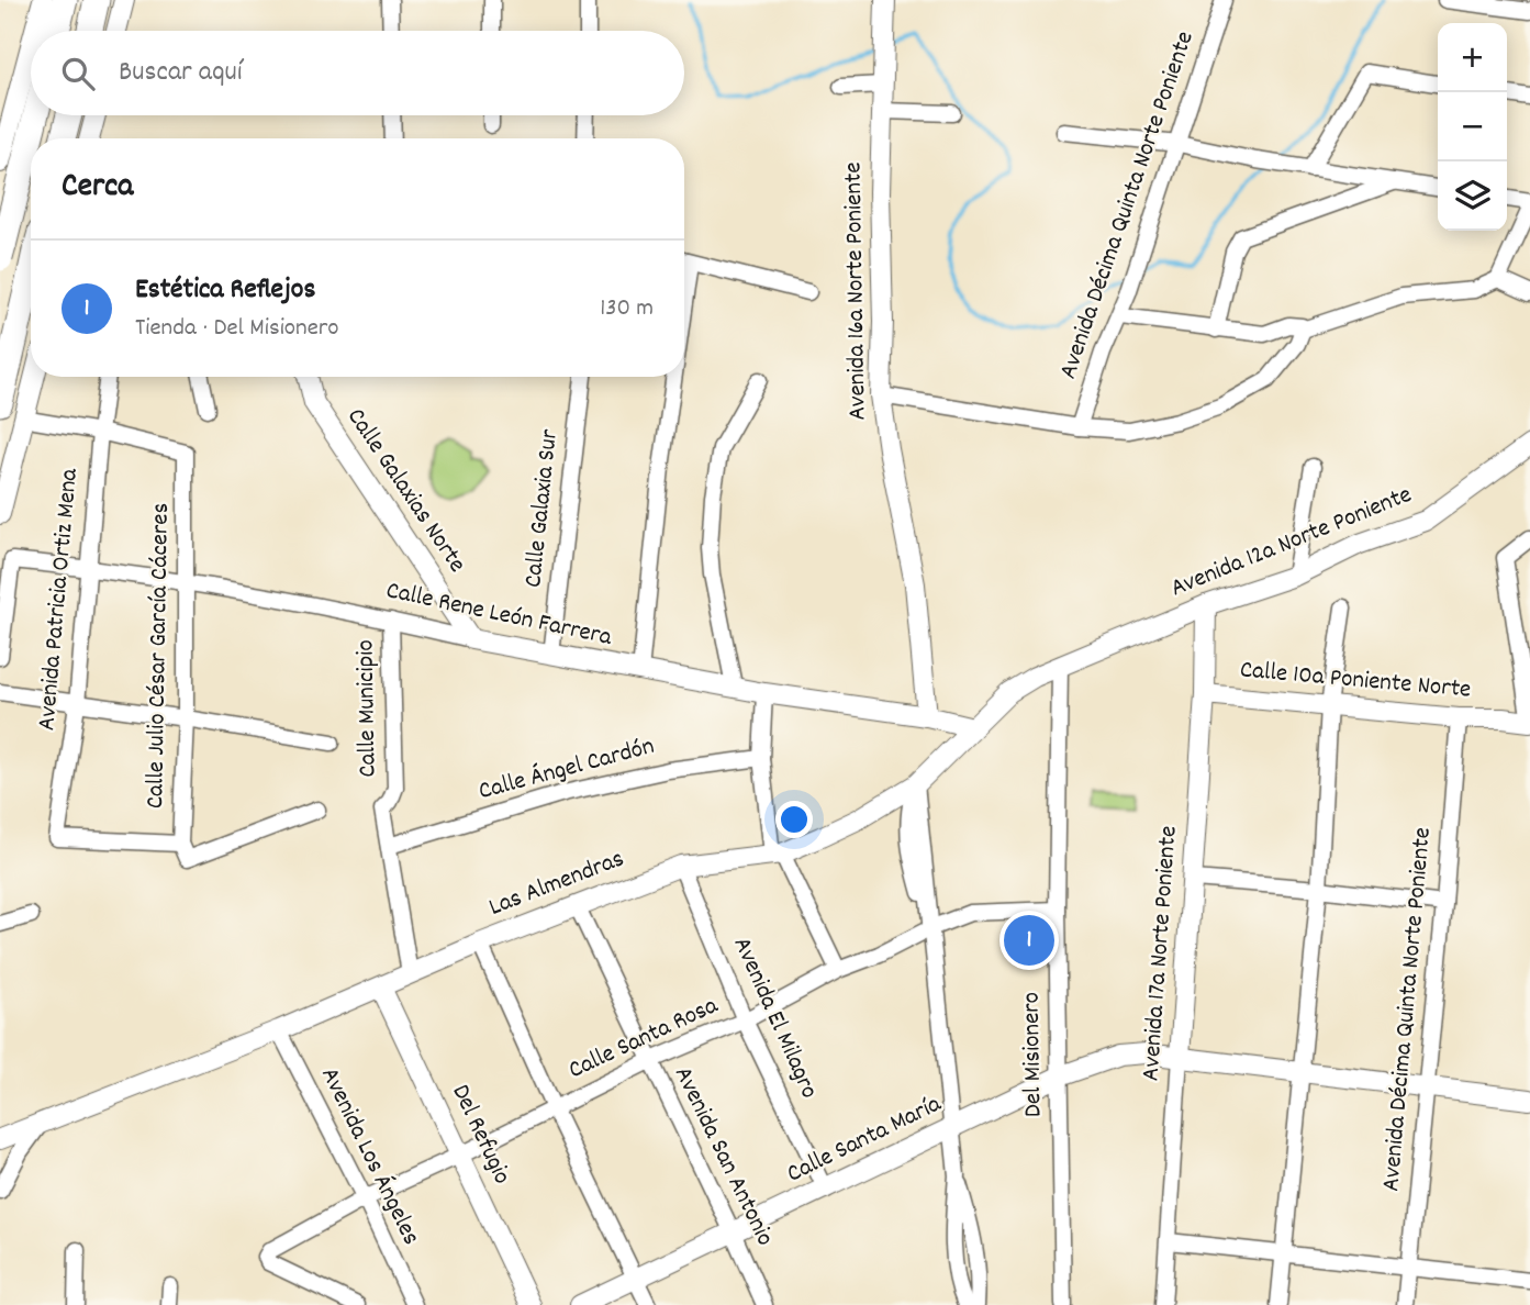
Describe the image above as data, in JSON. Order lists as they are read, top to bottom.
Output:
{
  "streets": {
    "street": [
      "Avenida Décima Quinta Norte Poniente",
      "Avenida 16a Norte Poniente",
      "Calle Galaxias Norte",
      "Calle Galaxia Sur",
      "Avenida 12a Norte Poniente",
      "Avenida Patricia Ortiz Mena",
      "Calle Rene León Farrera",
      "Calle Julio César García Cáceres",
      "Calle 10a Poniente Norte",
      "Calle Municipio",
      "Calle Ángel Cardón",
      "Las Almendras",
      "Avenida 17a Norte Poniente",
      "Avenida El Milagro",
      "Calle Santa Rosa",
      "Del Misionero",
      "Del Refugio",
      "Calle Santa María",
      "Avenida Los Ángeles",
      "Avenida San Antonio"
    ]
  },
  "crossings": [
    ["Avenida Décima Quinta Norte Poniente", "Calle 10a Poniente Norte"],
    ["Avenida Décima Quinta Norte Poniente", "Calle Santa María"],
    ["Avenida 16a Norte Poniente", "Calle Rene León Farrera"],
    ["Calle Galaxias Norte", "Calle Rene León Farrera"],
    ["Calle Galaxia Sur", "Calle Rene León Farrera"],
    ["Avenida 12a Norte Poniente", "Las Almendras"],
    ["Avenida 12a Norte Poniente", "Avenida 17a Norte Poniente"],
    ["Avenida 12a Norte Poniente", "Del Misionero"],
    ["Avenida Patricia Ortiz Mena", "Calle Rene León Farrera"],
    ["Avenida Patricia Ortiz Mena", "Calle Julio César García Cáceres"],
    ["Calle Rene León Farrera", "Calle Julio César García Cáceres"],
    ["Calle Rene León Farrera", "Calle Municipio"],
    ["Calle Rene León Farrera", "Las Almendras"],
    ["Calle 10a Poniente Norte", "Avenida 17a Norte Poniente"],
    ["Calle Municipio", "Calle Ángel Cardón"],
    ["Calle Municipio", "Las Almendras"],
    ["Las Almendras", "Avenida El Milagro"],
    ["Las Almendras", "Del Misionero"],
    ["Las Almendras", "Del Refugio"],
    ["Las Almendras", "Avenida Los Ángeles"],
    ["Las Almendras", "Avenida San Antonio"],
    ["Avenida 17a Norte Poniente", "Calle Santa María"],
    ["Avenida El Milagro", "Calle Santa Rosa"],
    ["Avenida El Milagro", "Calle Santa María"],
    ["Calle Santa Rosa", "Del Misionero"],
    ["Calle Santa Rosa", "Del Refugio"],
    ["Calle Santa Rosa", "Avenida Los Ángeles"],
    ["Calle Santa Rosa", "Avenida San Antonio"],
    ["Del Misionero", "Calle Santa María"],
    ["Calle Santa María", "Avenida San Antonio"]
  ],
  "page": {
    "map_buttons": ["+", "−"],
    "search": "Buscar aquí",
    "heading": "Cerca",
    "list": [
      {
        "mark": "1",
        "name": "Estética Reflejos",
        "note": "Tienda · Del Misionero",
        "value": "130 m"
      }
    ],
    "pins": "1"
  }
}
